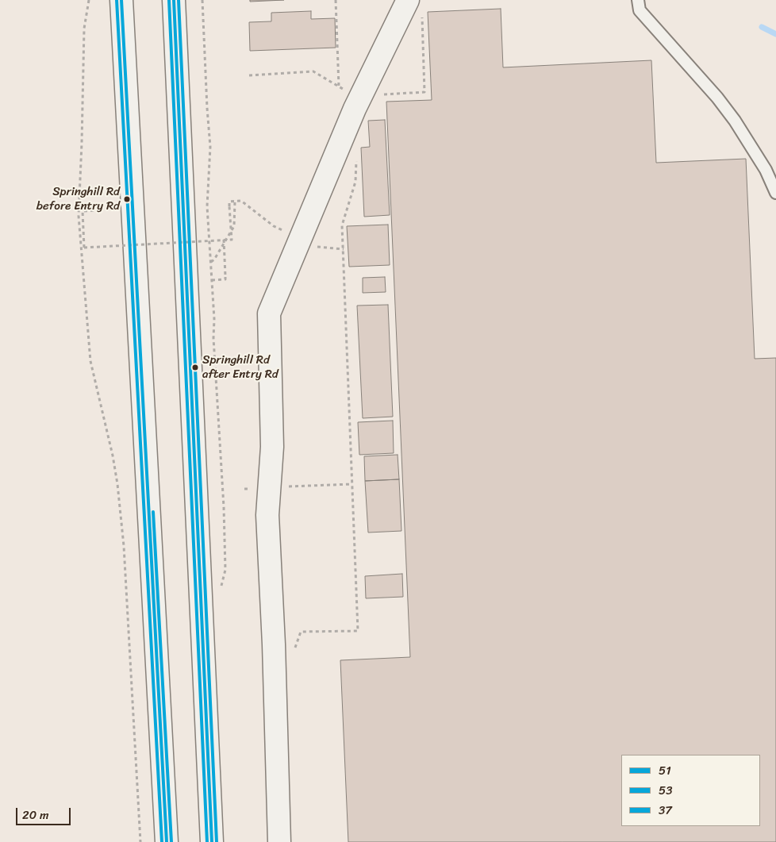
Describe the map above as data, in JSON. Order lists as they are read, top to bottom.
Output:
{
  "places": ["Springhill Rd before Entry Rd", "Springhill Rd after Entry Rd"],
  "lines": ["transit line 51", "transit line 53", "transit line 37"],
  "legend": ["51", "53", "37"],
  "scale_bar": "20 m"
}
